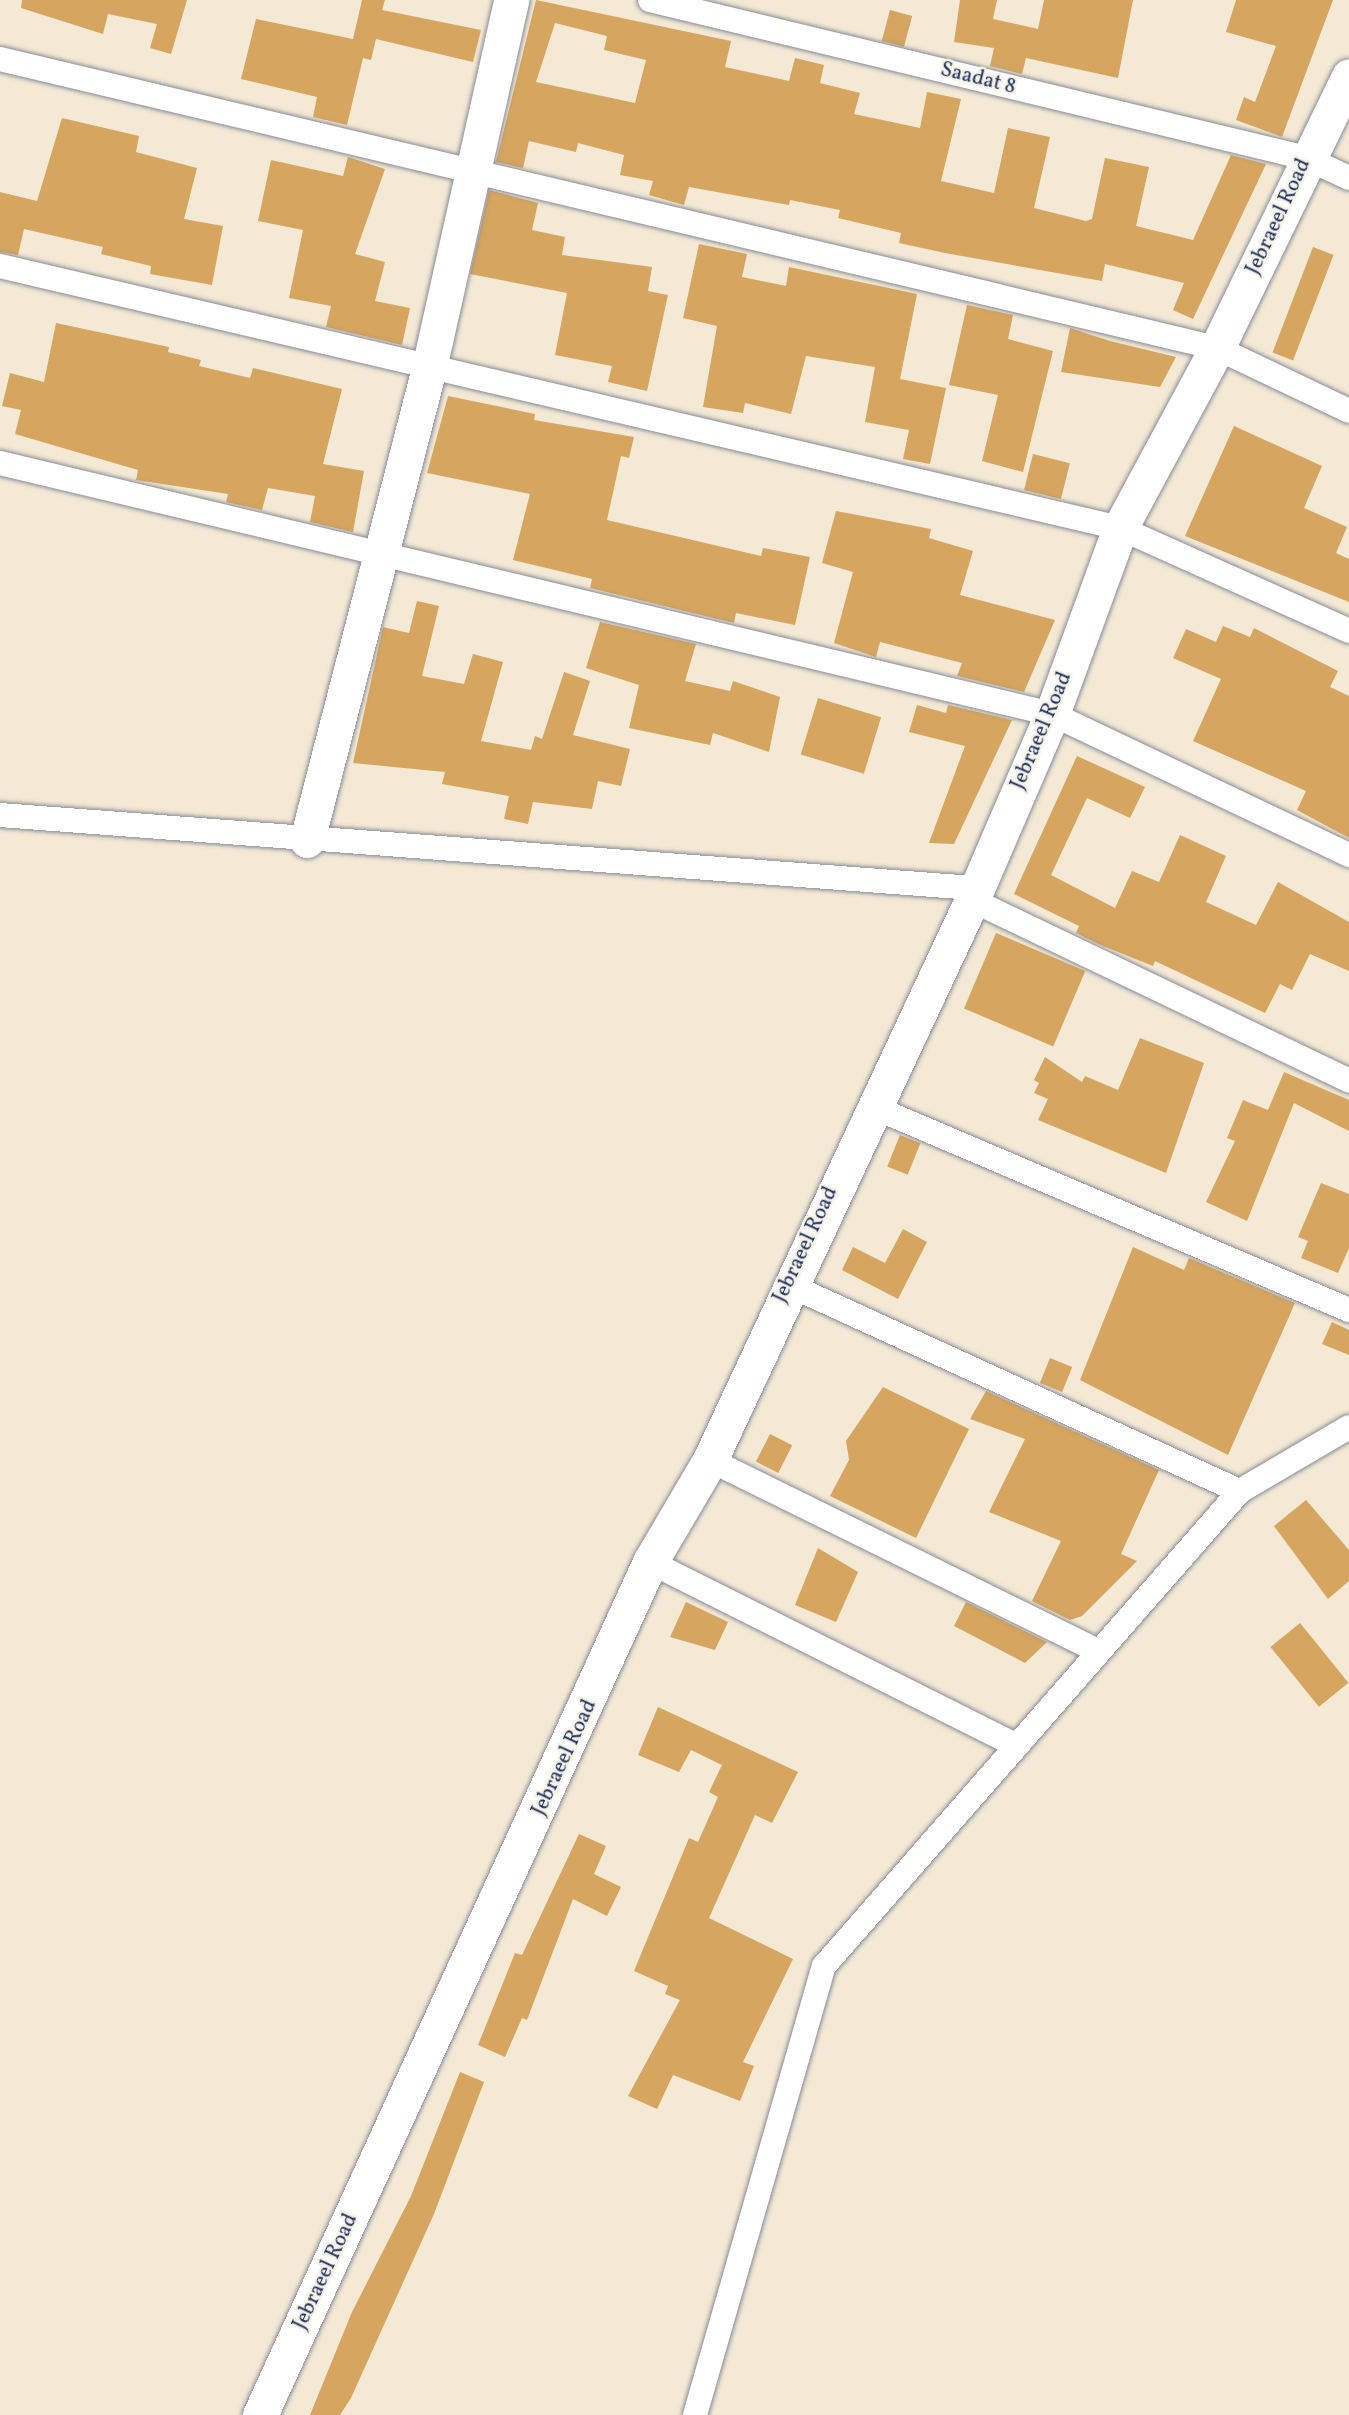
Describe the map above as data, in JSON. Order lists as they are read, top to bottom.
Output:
{
  "streets": {
    "main road": ["Jebraeel Road"],
    "street": ["Saadat 8"]
  },
  "crossings": [
    ["Saadat 8", "Jebraeel Road"]
  ]
}
